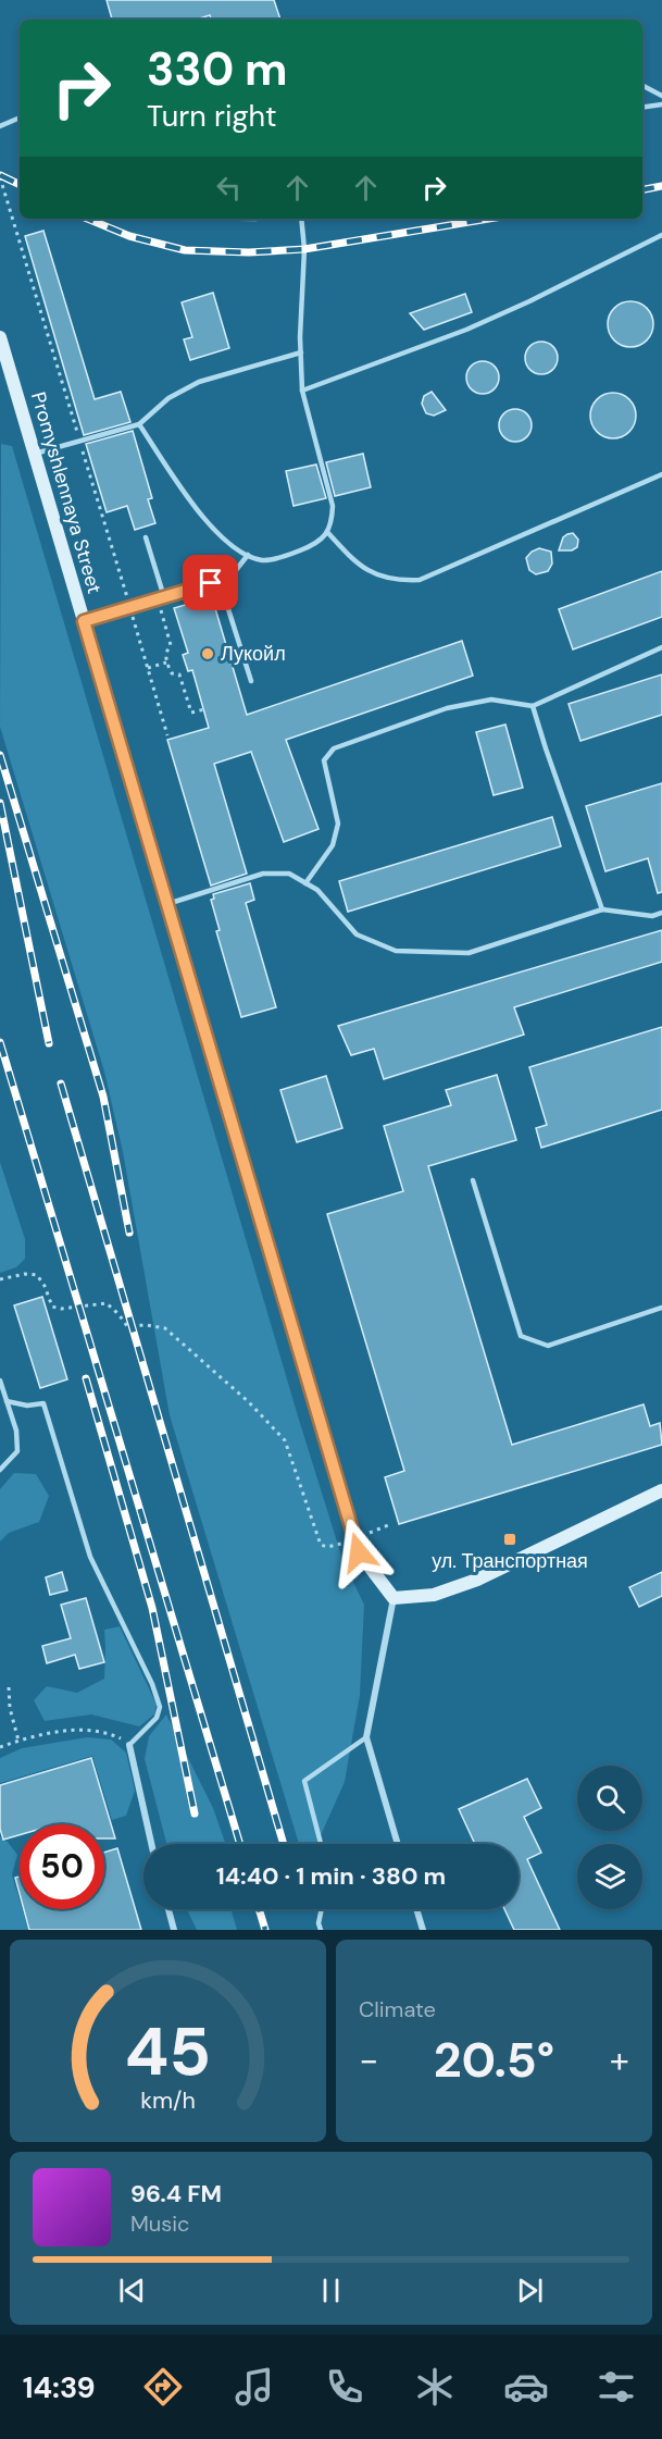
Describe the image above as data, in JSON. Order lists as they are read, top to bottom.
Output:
{
  "streets": {
    "main road": ["Promyshlennaya Street"]
  },
  "places": {
    "other": ["Лукойл"],
    "transit": ["ул. Транспортная"]
  },
  "page": {
    "turn": ["330 m", "Turn right"],
    "limit": "50",
    "trip": "14:40 · 1 min · 380 m",
    "tile": "Climate",
    "heat": ["−", "20.5°", "+"],
    "song": ["96.4 FM", "Music"],
    "tabs": "14:39",
    "gauge": ["45", "km/h"]
  }
}
